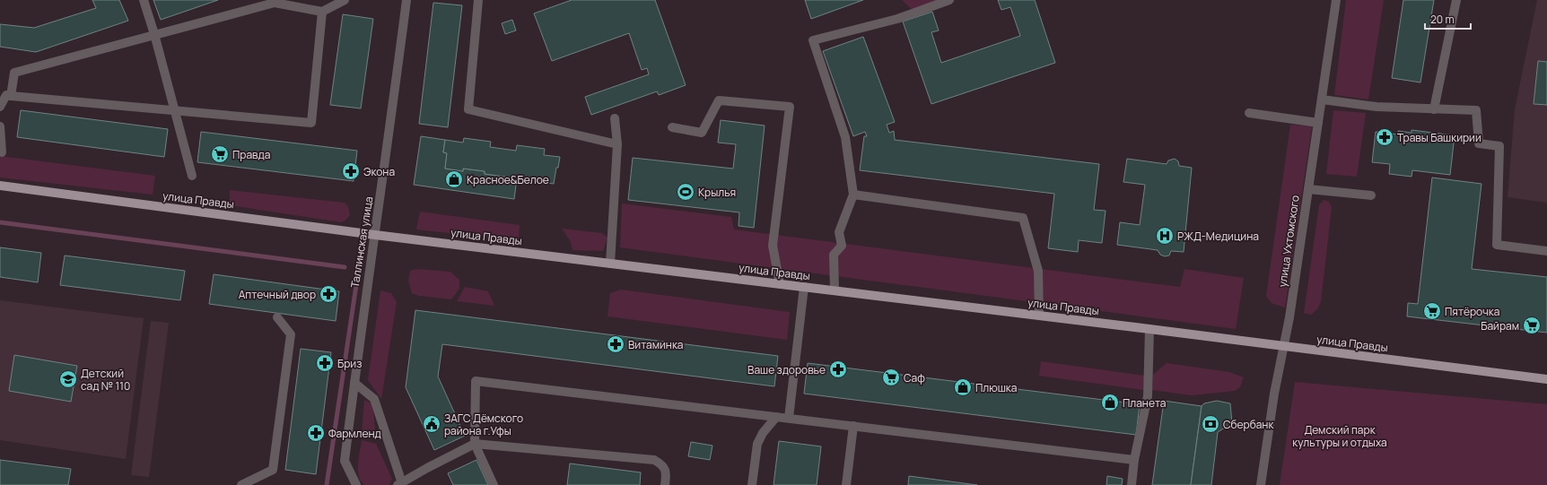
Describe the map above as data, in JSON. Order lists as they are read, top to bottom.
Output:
{
  "streets": {
    "main road": ["улица Правды"],
    "street": ["улица Ухтомского", "Таллинская улица"]
  },
  "crossings": [
    ["улица Правды", "улица Ухтомского"],
    ["улица Правды", "Таллинская улица"]
  ],
  "parks": ["Демский парк культуры и отдыха"],
  "places": {
    "pharmacy": [
      "Травы Башкирии",
      "Экона",
      "Аптечный двор",
      "Витаминка",
      "Бриз",
      "Ваше здоровье",
      "Фармленд"
    ],
    "supermarket": [
      "Правда",
      "Пятёрочка",
      "Байрам",
      "Саф"
    ],
    "shop": ["Красное&Белое", "Плюшка", "Планета"],
    "sports": ["Крылья"],
    "hospital": ["РЖД-Медицина"],
    "school or university": ["Детский сад № 110"],
    "public building": ["ЗАГС Дёмского района г.Уфы"],
    "bank": ["Сбербанк"]
  },
  "scale_bar": "20 m"
}
